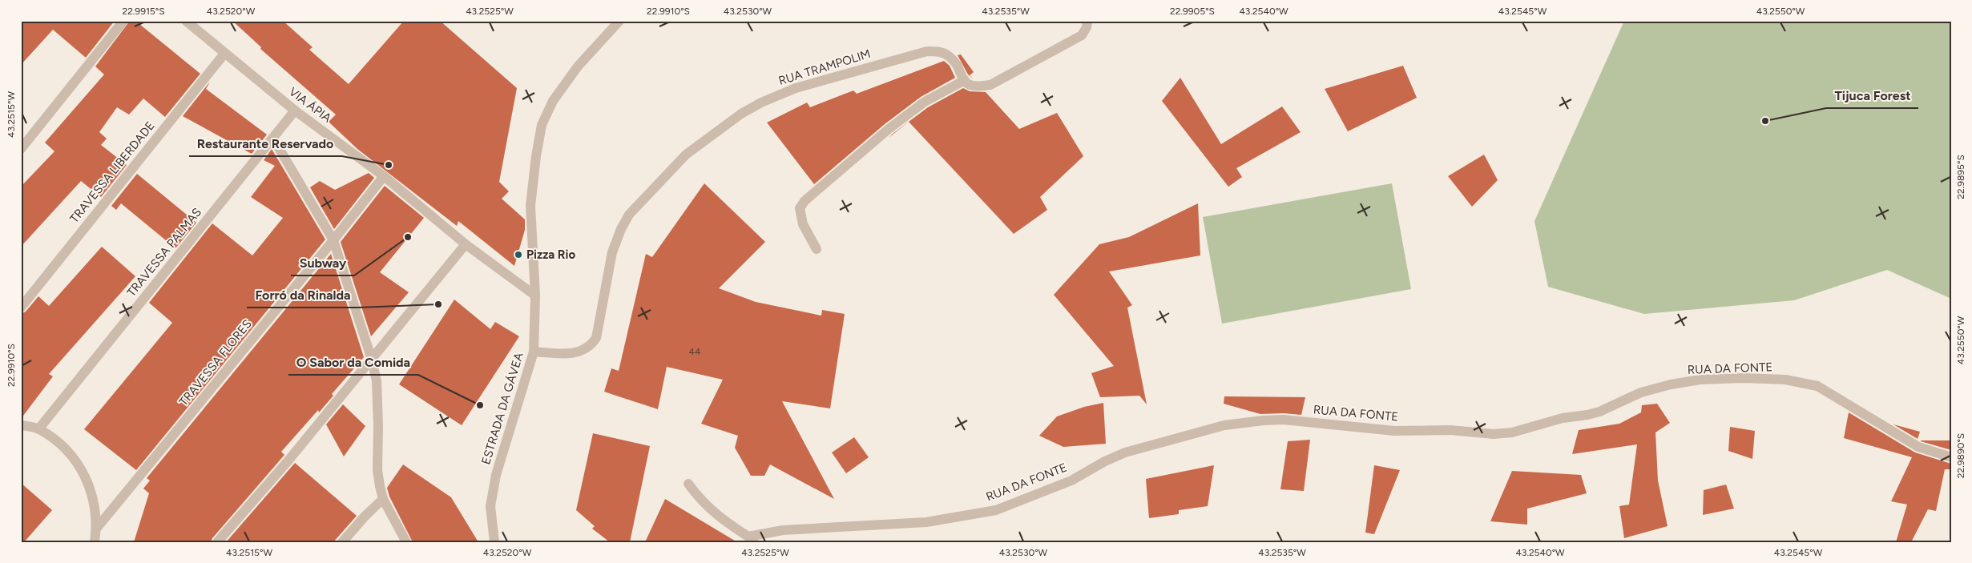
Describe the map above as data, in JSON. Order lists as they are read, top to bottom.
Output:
{
  "streets": {
    "street": [
      "RUA TRAMPOLIM",
      "VIA ÁPIA",
      "TRAVESSA LIBERDADE",
      "TRAVESSA PALMAS",
      "TRAVESSA FLORES",
      "RUA DA FONTE",
      "ESTRADA DA GÁVEA"
    ]
  },
  "crossings": [
    ["RUA TRAMPOLIM", "ESTRADA DA GÁVEA"],
    ["VIA ÁPIA", "TRAVESSA LIBERDADE"],
    ["VIA ÁPIA", "TRAVESSA PALMAS"],
    ["VIA ÁPIA", "TRAVESSA FLORES"],
    ["VIA ÁPIA", "ESTRADA DA GÁVEA"]
  ],
  "places": [
    "Tijuca Forest",
    "Restaurante Reservado",
    "Subway",
    "Pizza Rio",
    "Forró da Rinalda",
    "O Sabor da Comida"
  ],
  "house_numbers": ["44"],
  "coordinates": [
    "22.9915°S",
    "43.2520°W",
    "43.2525°W",
    "22.9910°S",
    "43.2530°W",
    "43.2535°W",
    "22.9905°S",
    "43.2540°W",
    "43.2545°W",
    "43.2550°W",
    "43.2515°W",
    "22.9895°S",
    "22.9890°S"
  ]
}
